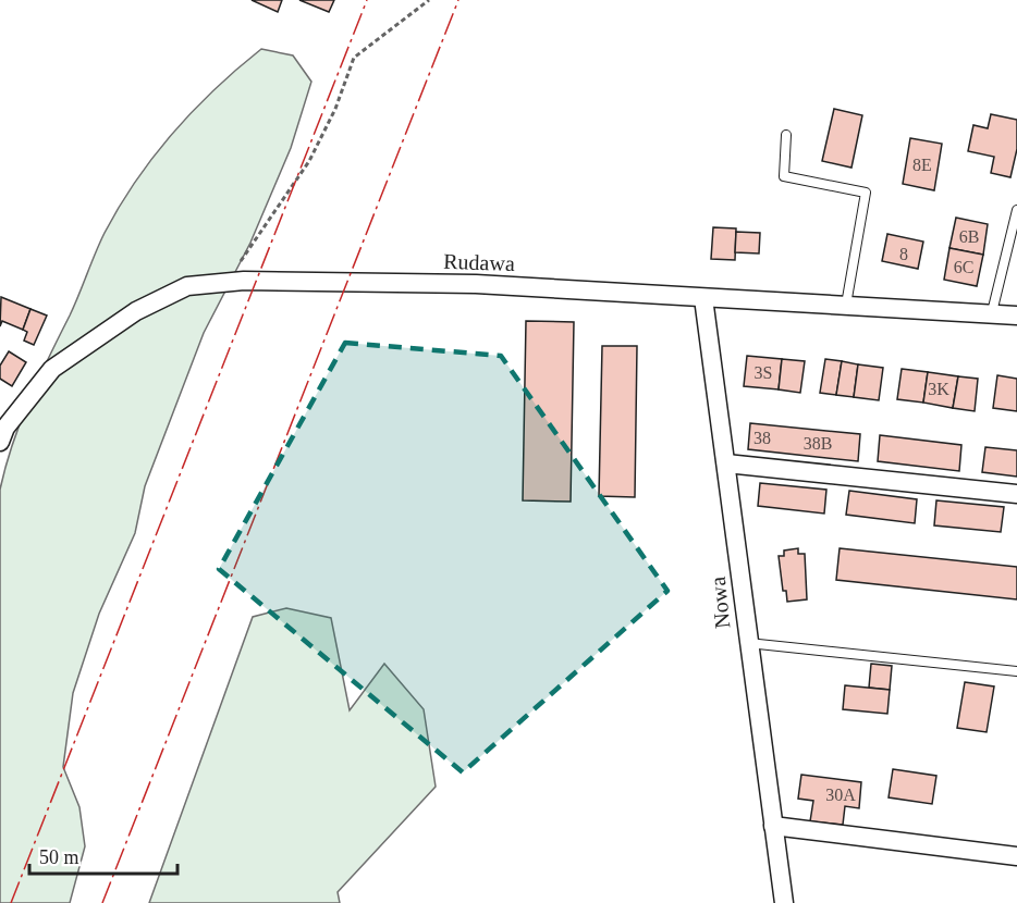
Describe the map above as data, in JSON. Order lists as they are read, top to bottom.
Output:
{
  "streets": {
    "street": ["Rudawa", "Nowa"]
  },
  "crossings": [
    ["Rudawa", "Nowa"]
  ],
  "house_numbers": [
    "8E",
    "6B",
    "8",
    "6C",
    "3S",
    "3K",
    "38",
    "38B",
    "30A"
  ],
  "scale_bar": "50 m"
}
